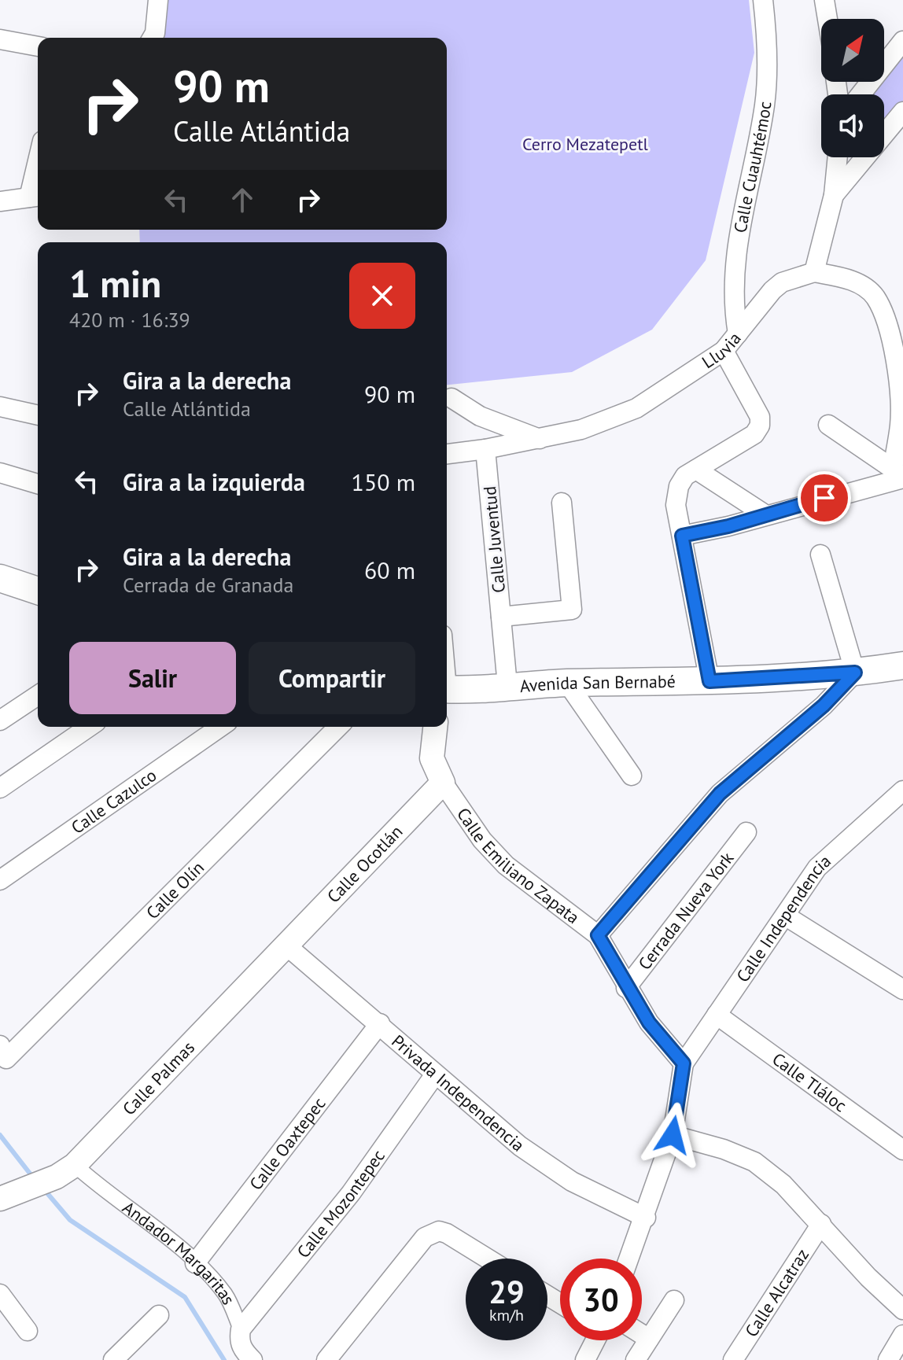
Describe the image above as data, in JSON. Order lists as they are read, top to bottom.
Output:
{
  "streets": {
    "main road": ["Avenida San Bernabé"],
    "street": [
      "Calle Cuauhtémoc",
      "Lluvia",
      "Calle Juventud",
      "Calle Cazulco",
      "Calle Emiliano Zapata",
      "Calle Ocotlán",
      "Calle Olín",
      "Cerrada Nueva York",
      "Calle Independencia",
      "Calle Palmas",
      "Calle Tláloc",
      "Privada Independencia",
      "Calle Oaxtepec",
      "Calle Mozontepec",
      "Andador Margaritas",
      "Calle Alcatraz"
    ]
  },
  "crossings": [
    ["Calle Cuauhtémoc", "Lluvia"],
    ["Calle Juventud", "Avenida San Bernabé"],
    ["Calle Emiliano Zapata", "Calle Ocotlán"],
    ["Calle Emiliano Zapata", "Cerrada Nueva York"],
    ["Calle Emiliano Zapata", "Calle Independencia"],
    ["Calle Ocotlán", "Calle Palmas"],
    ["Calle Ocotlán", "Privada Independencia"],
    ["Calle Independencia", "Calle Tláloc"],
    ["Calle Palmas", "Privada Independencia"],
    ["Calle Palmas", "Andador Margaritas"],
    ["Privada Independencia", "Calle Oaxtepec"],
    ["Privada Independencia", "Calle Mozontepec"],
    ["Calle Oaxtepec", "Andador Margaritas"],
    ["Calle Mozontepec", "Andador Margaritas"]
  ],
  "parks": ["Cerro Mezatepetl"],
  "north": "top right",
  "page": {
    "turn": ["90 m", "Calle Atlántida"],
    "heading": ["1 min", "420 m · 16:39"],
    "list": [
      {
        "name": "Gira a la derecha",
        "note": "Calle Atlántida",
        "value": "90 m"
      },
      {
        "name": "Gira a la izquierda",
        "value": "150 m"
      },
      {
        "name": "Gira a la derecha",
        "note": "Cerrada de Granada",
        "value": "60 m"
      }
    ],
    "buttons": ["Salir", "Compartir"],
    "speed": "29 km/h",
    "limit": "30"
  }
}
